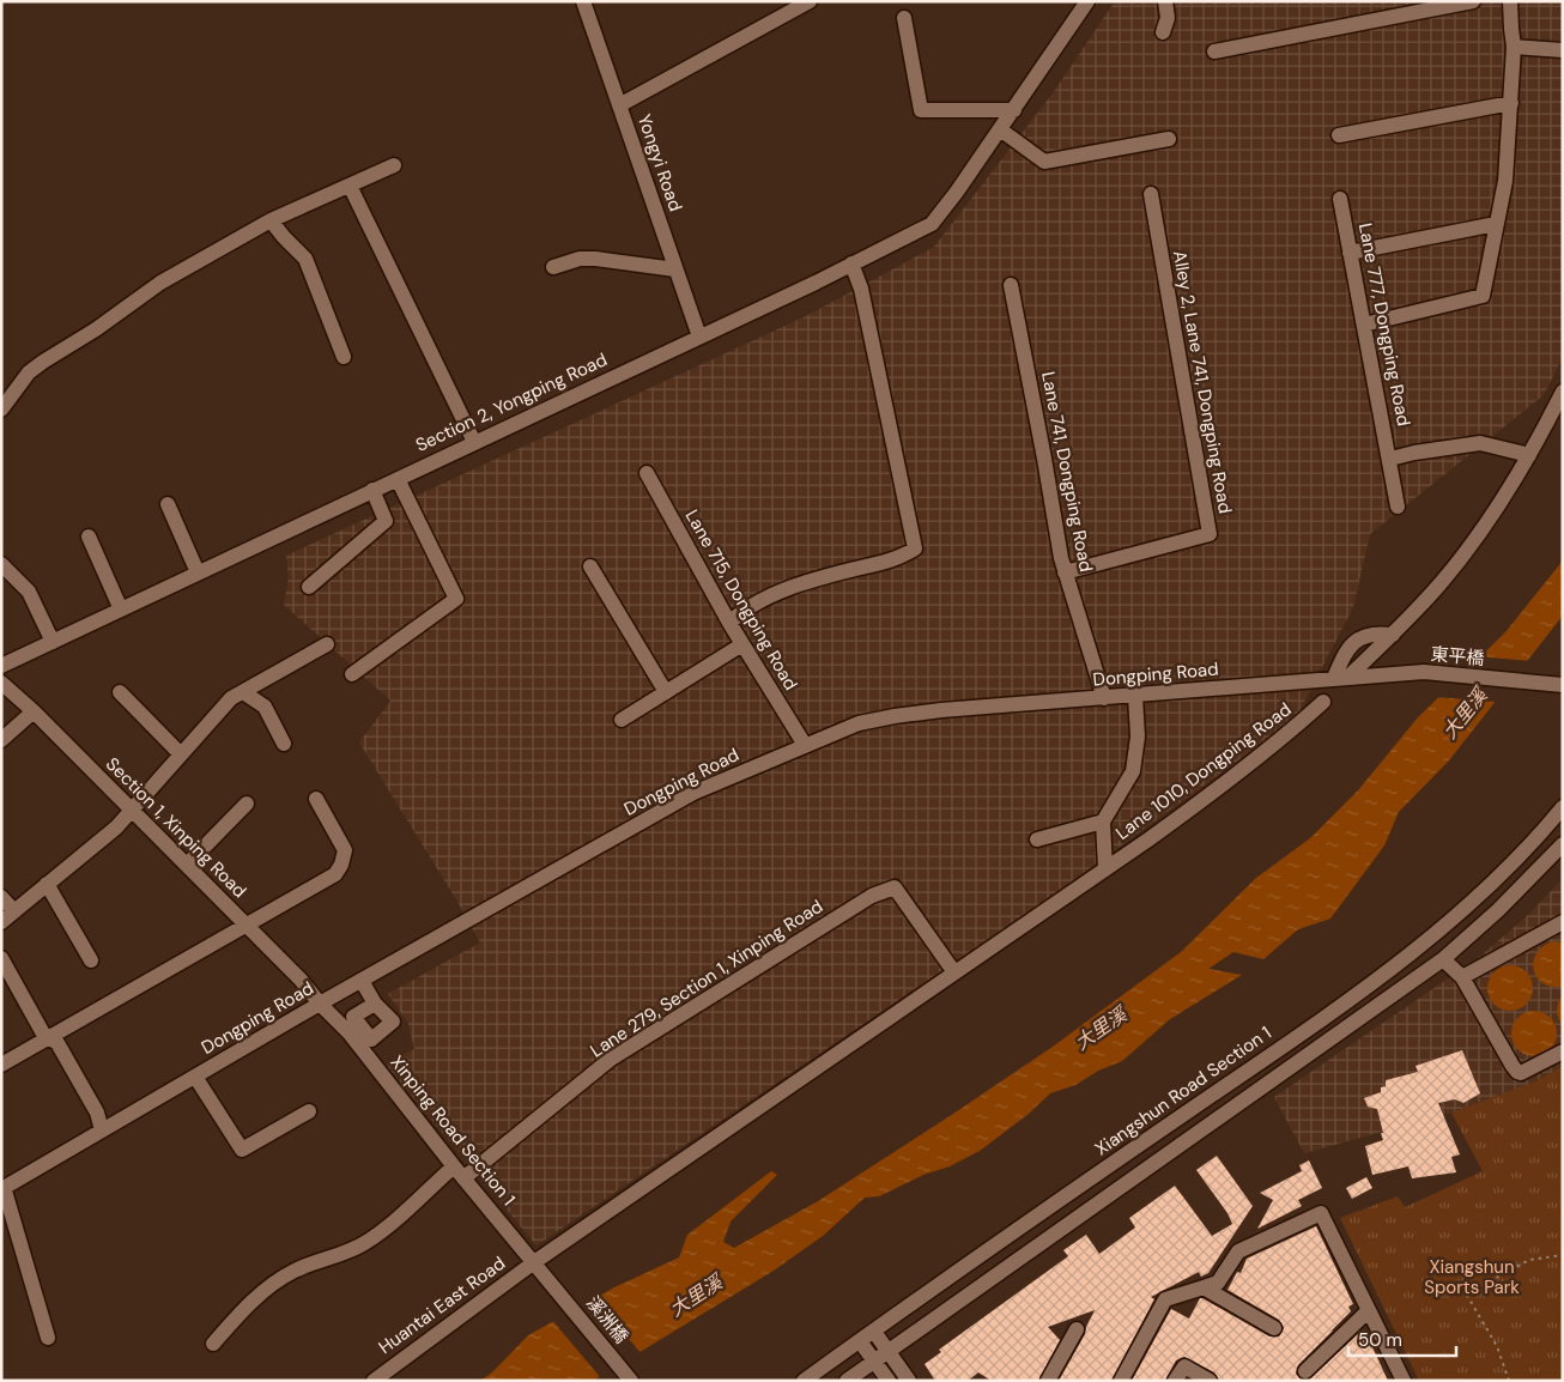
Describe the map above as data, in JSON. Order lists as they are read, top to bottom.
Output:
{
  "streets": {
    "street": [
      "Yongyi Road",
      "Lane 777, Dongping Road",
      "Alley 2, Lane 741, Dongping Road",
      "Section 2, Yongping Road",
      "Lane 741, Dongping Road",
      "Lane 715, Dongping Road",
      "東平橋",
      "Dongping Road",
      "Lane 1010, Dongping Road",
      "Section 1, Xinping Road",
      "Lane 279, Section 1, Xinping Road",
      "Xiangshun Road Section 1",
      "Xinping Road Section 1",
      "Huantai East Road",
      "溪洲橋"
    ]
  },
  "crossings": [
    ["Yongyi Road", "Section 2, Yongping Road"],
    ["Alley 2, Lane 741, Dongping Road", "Lane 741, Dongping Road"],
    ["Lane 741, Dongping Road", "Dongping Road"],
    ["Lane 715, Dongping Road", "Dongping Road"],
    ["東平橋", "Dongping Road"],
    ["Dongping Road", "Lane 1010, Dongping Road"],
    ["Dongping Road", "Section 1, Xinping Road"],
    ["Dongping Road", "Xinping Road Section 1"],
    ["Lane 1010, Dongping Road", "Lane 279, Section 1, Xinping Road"],
    ["Lane 1010, Dongping Road", "Huantai East Road"],
    ["Section 1, Xinping Road", "Xinping Road Section 1"],
    ["Lane 279, Section 1, Xinping Road", "Xinping Road Section 1"],
    ["Lane 279, Section 1, Xinping Road", "Huantai East Road"],
    ["Xinping Road Section 1", "Huantai East Road"],
    ["Xinping Road Section 1", "溪洲橋"]
  ],
  "water": ["大里溪"],
  "parks": ["Xiangshun Sports Park"],
  "scale_bar": "50 m"
}
